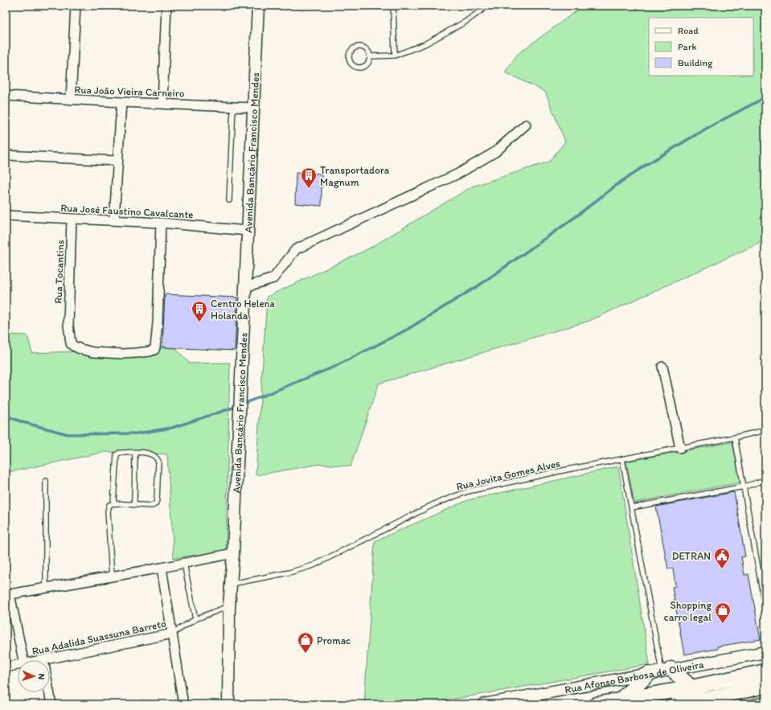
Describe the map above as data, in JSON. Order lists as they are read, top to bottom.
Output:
{
  "streets": {
    "street": [
      "Rua João Vieira Carneiro",
      "Avenida Bancário Francisco Mendes",
      "Rua José Faustino Cavalcante",
      "Rua Tocantins",
      "Rua Adalida Suassuna Barreto",
      "Rua Afonso Barbosa de Oliveira"
    ],
    "lane": ["Rua Jovita Gomes Alves"]
  },
  "crossings": [
    ["Rua João Vieira Carneiro", "Avenida Bancário Francisco Mendes"],
    ["Avenida Bancário Francisco Mendes", "Rua José Faustino Cavalcante"],
    ["Avenida Bancário Francisco Mendes", "Rua Jovita Gomes Alves"],
    ["Avenida Bancário Francisco Mendes", "Rua Adalida Suassuna Barreto"],
    ["Rua José Faustino Cavalcante", "Rua Tocantins"]
  ],
  "places": {
    "building": ["Transportadora Magnum", "Centro Helena Holanda"],
    "public building": ["DETRAN"],
    "shop": ["Shopping carro legal", "Promac"]
  },
  "legend": ["Road", "Park", "Building"],
  "north": "right"
}
